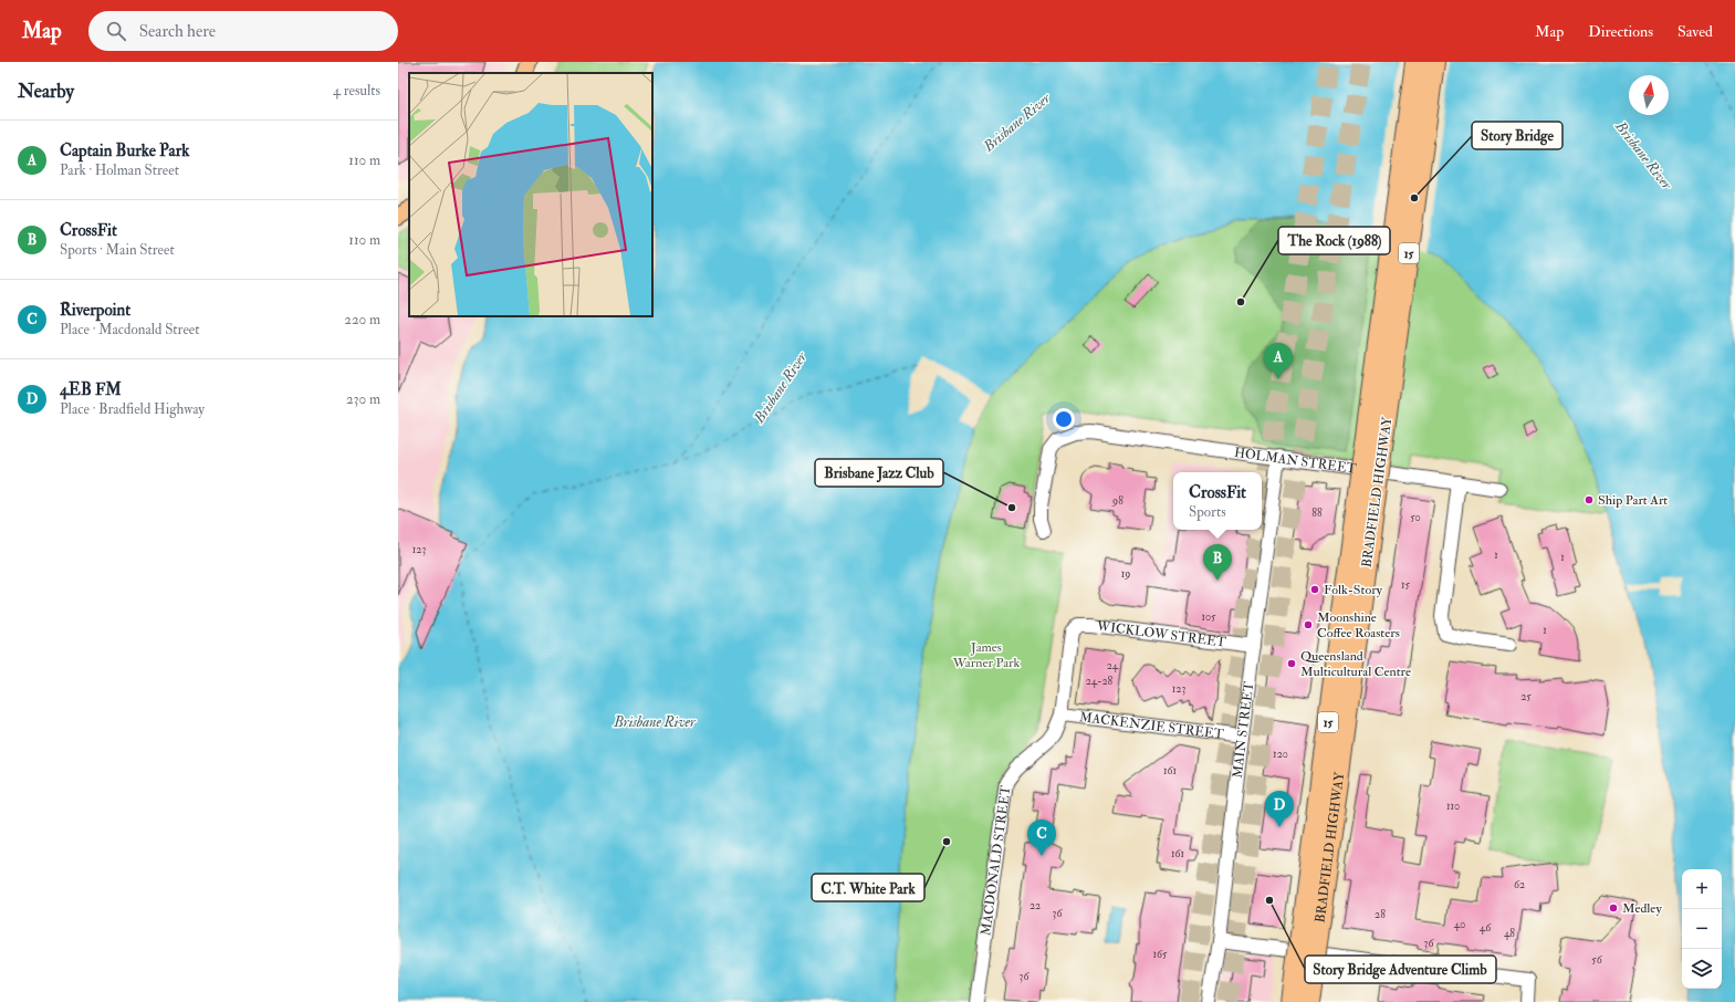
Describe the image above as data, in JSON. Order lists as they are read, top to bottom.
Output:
{
  "streets": {
    "highway": ["15", "BRADFIELD HIGHWAY"],
    "street": [
      "HOLMAN STREET",
      "WICKLOW STREET",
      "MACKENZIE STREET",
      "MAIN STREET",
      "MACDONALD STREET"
    ]
  },
  "crossings": [
    ["HOLMAN STREET", "MAIN STREET"],
    ["WICKLOW STREET", "MAIN STREET"],
    ["WICKLOW STREET", "MACDONALD STREET"],
    ["MACKENZIE STREET", "MAIN STREET"],
    ["MACKENZIE STREET", "MACDONALD STREET"]
  ],
  "water": ["Brisbane River"],
  "parks": ["James Warner Park"],
  "places": [
    "Story Bridge",
    "The Rock (1988)",
    "Ship Part Art",
    "Brisbane Jazz Club",
    "Folk-Story",
    "Moonshine Coffee Roasters",
    "Queensland Multicultural Centre",
    "C.T. White Park",
    "Story Bridge Adventure Climb",
    "Medley"
  ],
  "house_numbers": [
    "98",
    "88",
    "50",
    "123",
    "1",
    "1",
    "19",
    "15",
    "105",
    "1",
    "24",
    "24-28",
    "123",
    "25",
    "120",
    "161",
    "110",
    "161",
    "62",
    "22",
    "36",
    "28",
    "40",
    "46",
    "48",
    "36",
    "165",
    "56",
    "36"
  ],
  "north": "top",
  "page": {
    "header": "Map",
    "search": "Search here",
    "nav": ["Map", "Directions", "Saved"],
    "heading": ["Nearby", "4 results"],
    "list": [
      {
        "mark": "A",
        "name": "Captain Burke Park",
        "note": "Park · Holman Street",
        "value": "110 m"
      },
      {
        "mark": "B",
        "name": "CrossFit",
        "note": "Sports · Main Street",
        "value": "110 m"
      },
      {
        "mark": "C",
        "name": "Riverpoint",
        "note": "Place · Macdonald Street",
        "value": "220 m"
      },
      {
        "mark": "D",
        "name": "4EB FM",
        "note": "Place · Bradfield Highway",
        "value": "230 m"
      }
    ],
    "pins": [
      "A",
      "B",
      "D",
      "C"
    ],
    "popup": ["CrossFit", "Sports"],
    "map_buttons": ["+", "−"]
  }
}
